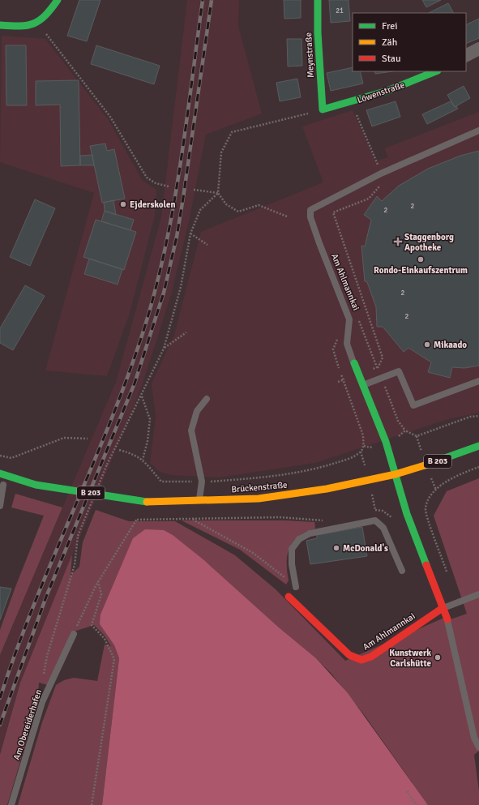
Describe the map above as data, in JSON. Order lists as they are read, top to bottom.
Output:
{
  "streets": {
    "street": [
      "Meynstraße",
      "Löwenstraße",
      "Am Ahlmannkai",
      "B 203",
      "Brückenstraße"
    ],
    "lane": ["Am Obereiderhafen"]
  },
  "crossings": [
    ["Meynstraße", "Löwenstraße"]
  ],
  "places": {
    "other": [
      "Ejderskolen",
      "Rondo-Einkaufszentrum",
      "Mikaado",
      "McDonald's",
      "Kunstwerk Carlshütte"
    ],
    "health": ["Staggenborg Apotheke"]
  },
  "house_numbers": [
    "21",
    "2",
    "2",
    "2",
    "2"
  ],
  "legend": ["Frei", "Zäh", "Stau"]
}
